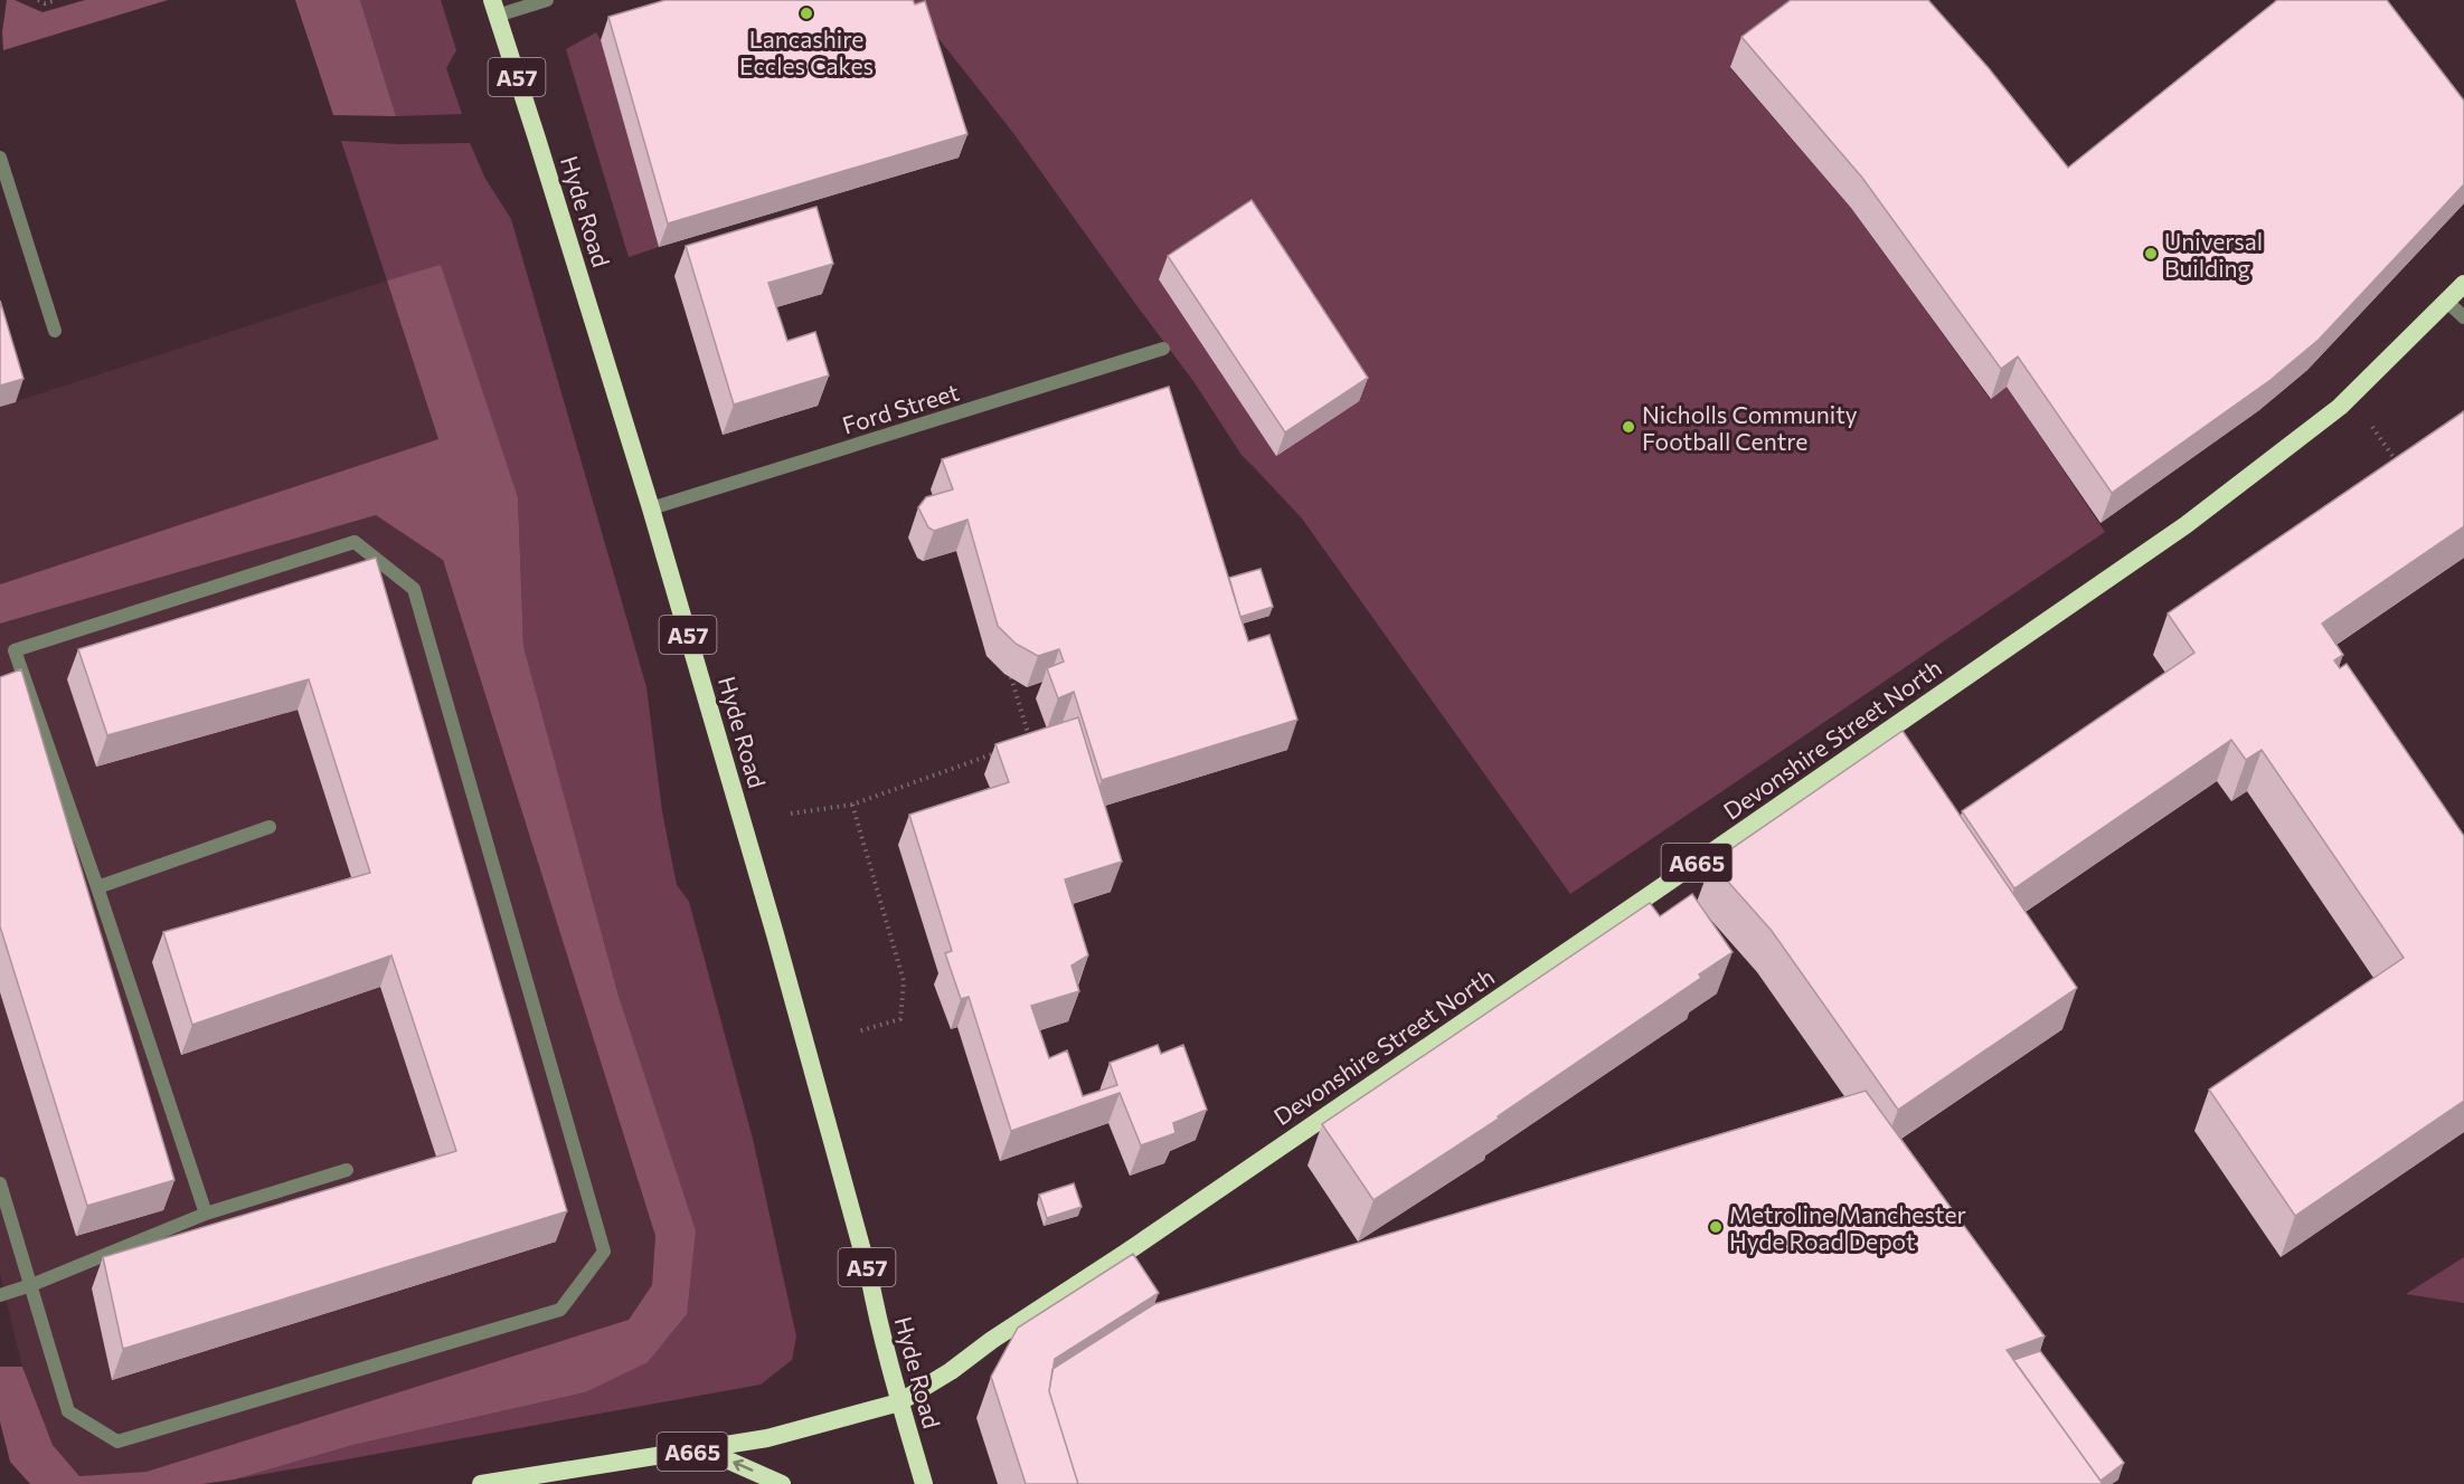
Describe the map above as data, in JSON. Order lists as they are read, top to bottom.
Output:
{
  "streets": {
    "highway": [
      "A57",
      "Hyde Road",
      "Devonshire Street North",
      "A665"
    ],
    "street": ["Ford Street"]
  },
  "crossings": [
    ["Hyde Road", "Ford Street"],
    ["Hyde Road", "Devonshire Street North"],
    ["Hyde Road", "A665"],
    ["Devonshire Street North", "A665"]
  ],
  "places": [
    "Lancashire Eccles Cakes",
    "Universal Building",
    "Nicholls Community Football Centre",
    "Metroline Manchester Hyde Road Depot"
  ]
}
